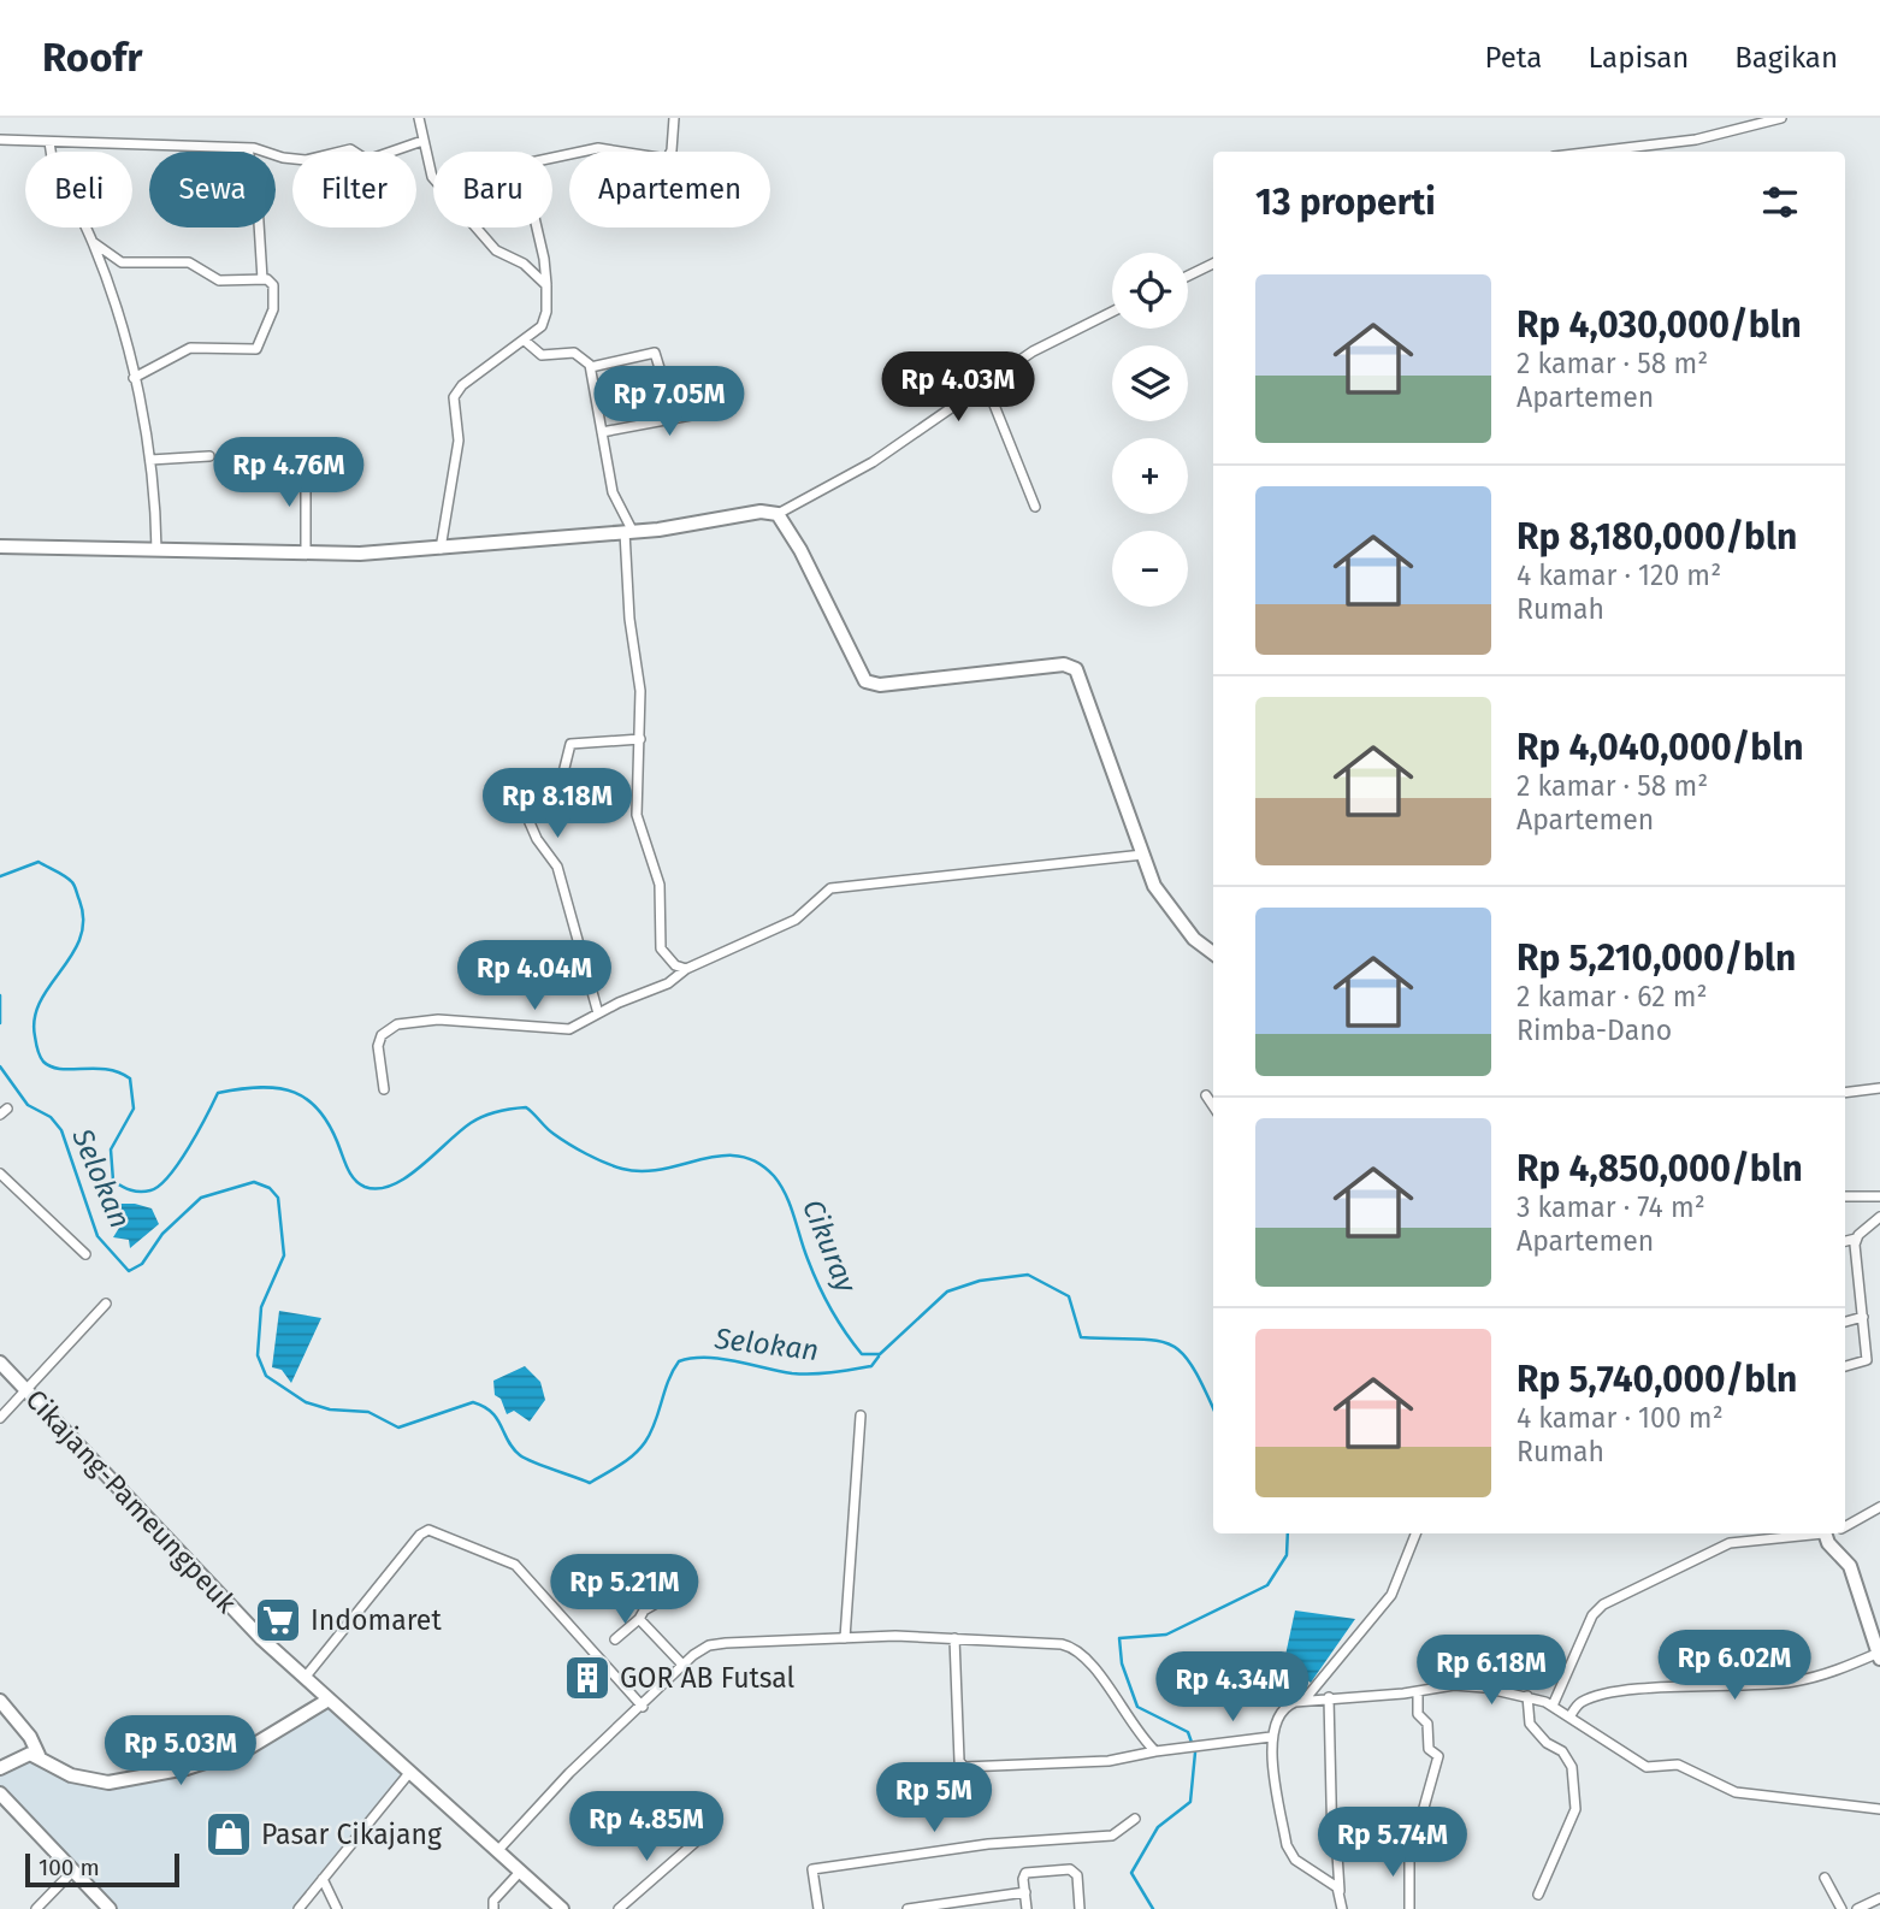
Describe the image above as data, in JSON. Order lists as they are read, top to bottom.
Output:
{
  "streets": {
    "street": ["Cikajang-Pameungpeuk"]
  },
  "water": ["Selokan", "Cikuray"],
  "places": {
    "supermarket": ["Indomaret"],
    "building": ["GOR AB Futsal"],
    "shop": ["Pasar Cikajang"]
  },
  "scale_bar": "100 m",
  "page": {
    "header": "Roofr",
    "nav": ["Peta", "Lapisan", "Bagikan"],
    "chip": [
      "Beli",
      "Sewa",
      "Filter",
      "Baru",
      "Apartemen"
    ],
    "heading": "13 properti",
    "map_buttons": ["+", "−"],
    "list": [
      {
        "name": "Rp 4,030,000/bln",
        "note": "2 kamar · 58 m² · Apartemen"
      },
      {
        "name": "Rp 8,180,000/bln",
        "note": "4 kamar · 120 m² · Rumah"
      },
      {
        "name": "Rp 4,040,000/bln",
        "note": "2 kamar · 58 m² · Apartemen"
      },
      {
        "name": "Rp 5,210,000/bln",
        "note": "2 kamar · 62 m² · Rimba-Dano"
      },
      {
        "name": "Rp 4,850,000/bln",
        "note": "3 kamar · 74 m² · Apartemen"
      },
      {
        "name": "Rp 5,740,000/bln",
        "note": "4 kamar · 100 m² · Rumah"
      }
    ],
    "price": [
      "Rp 4.03M",
      "Rp 7.05M",
      "Rp 4.76M",
      "Rp 8.18M",
      "Rp 4.04M",
      "Rp 5.21M",
      "Rp 6.02M",
      "Rp 6.18M",
      "Rp 4.34M",
      "Rp 5.03M",
      "Rp 5M",
      "Rp 4.85M",
      "Rp 5.74M"
    ],
    "scale": "100 m"
  }
}
